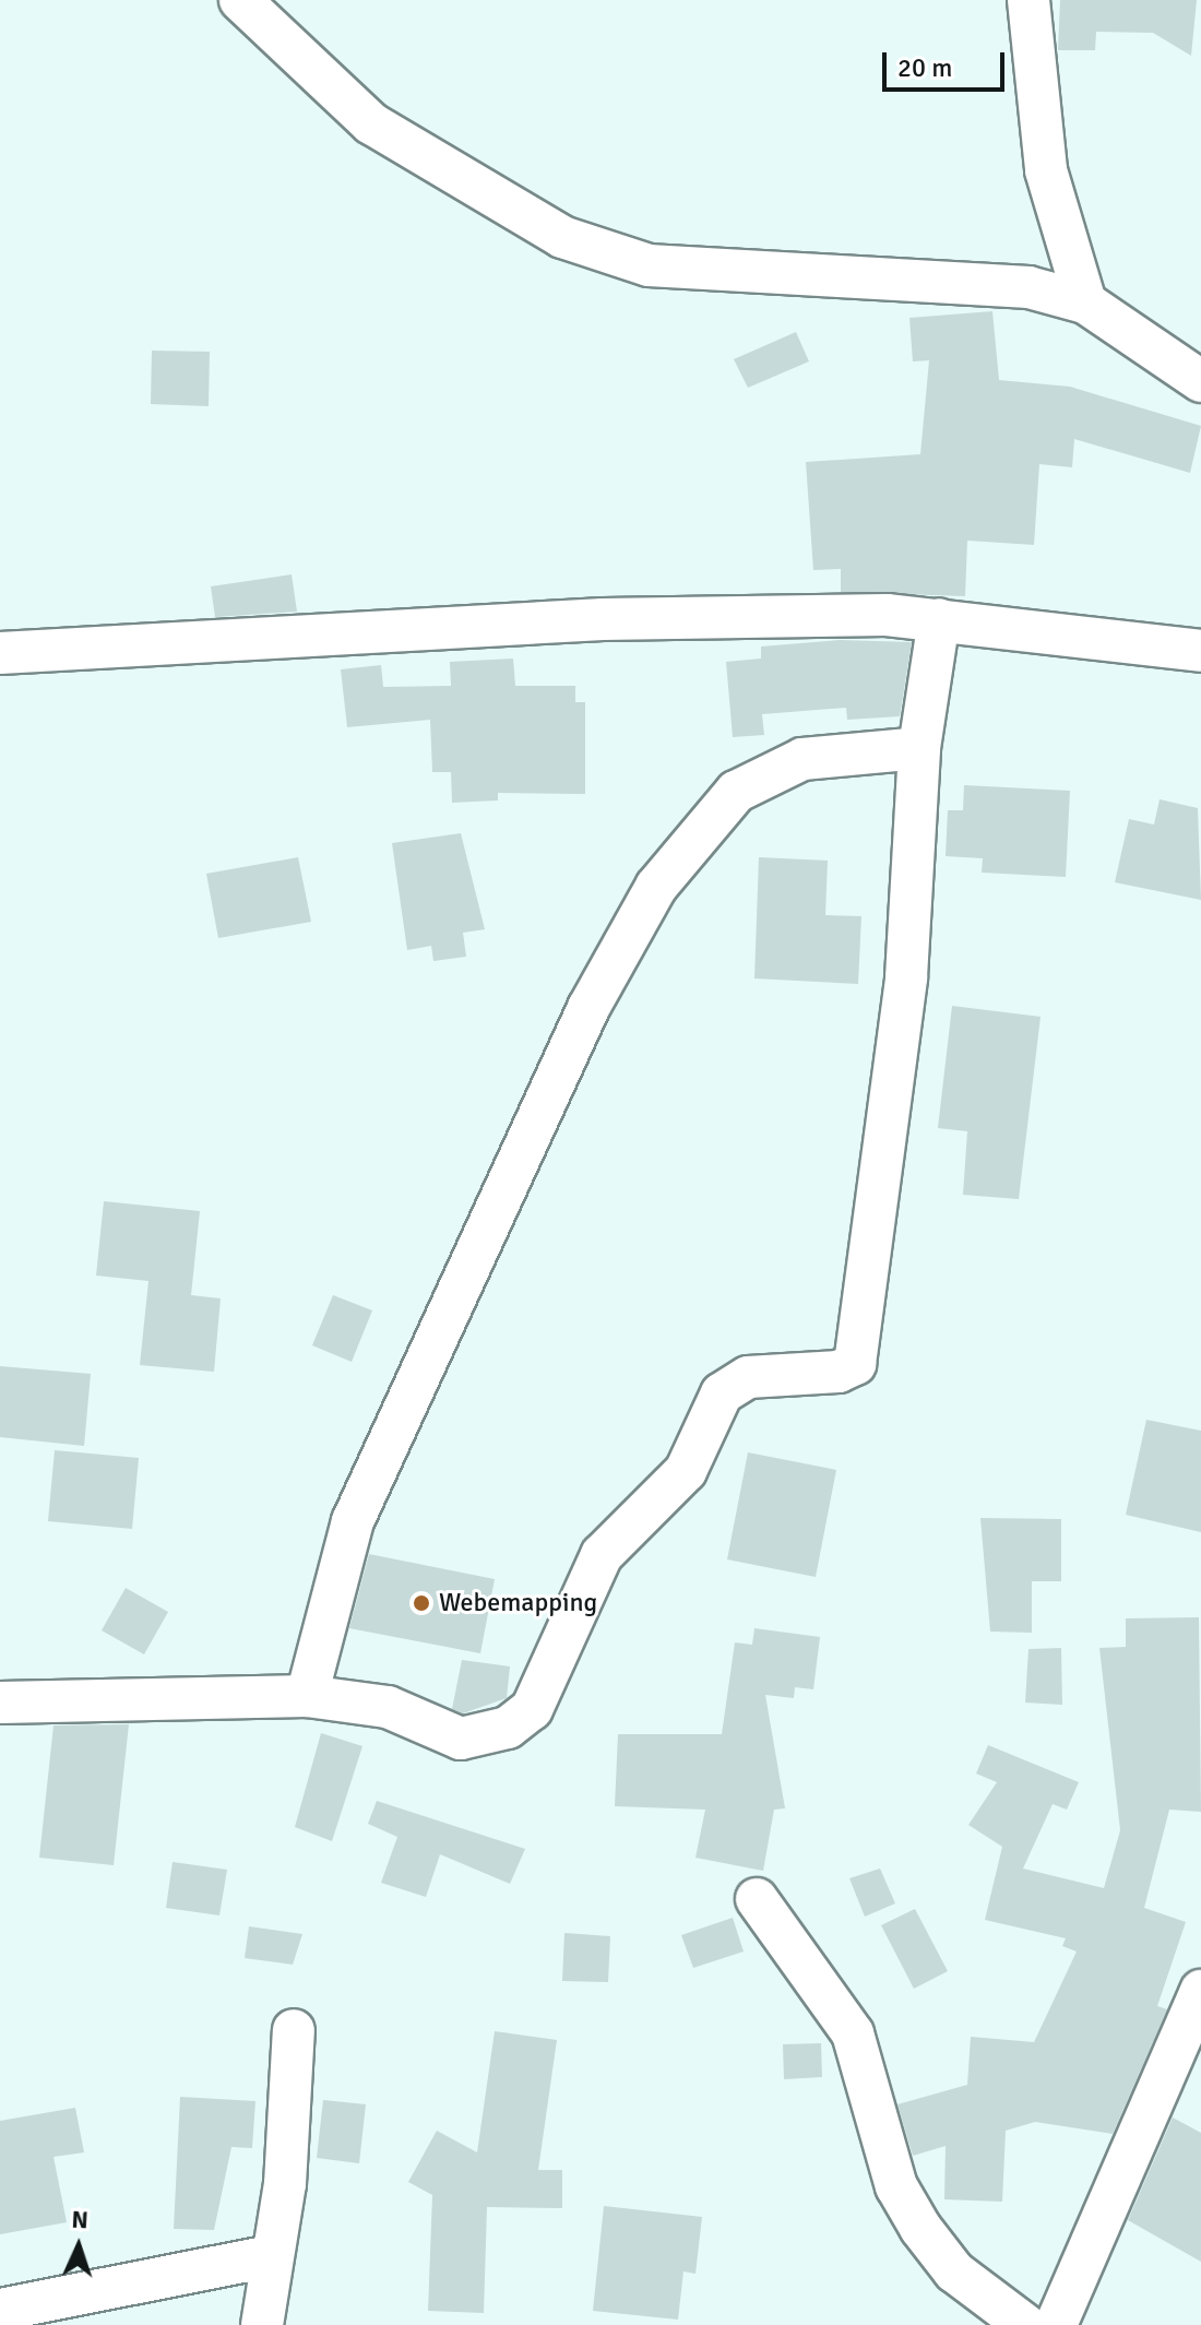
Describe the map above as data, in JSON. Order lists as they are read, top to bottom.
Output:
{
  "places": ["Webemapping"],
  "scale_bar": "20 m",
  "north": "top"
}
